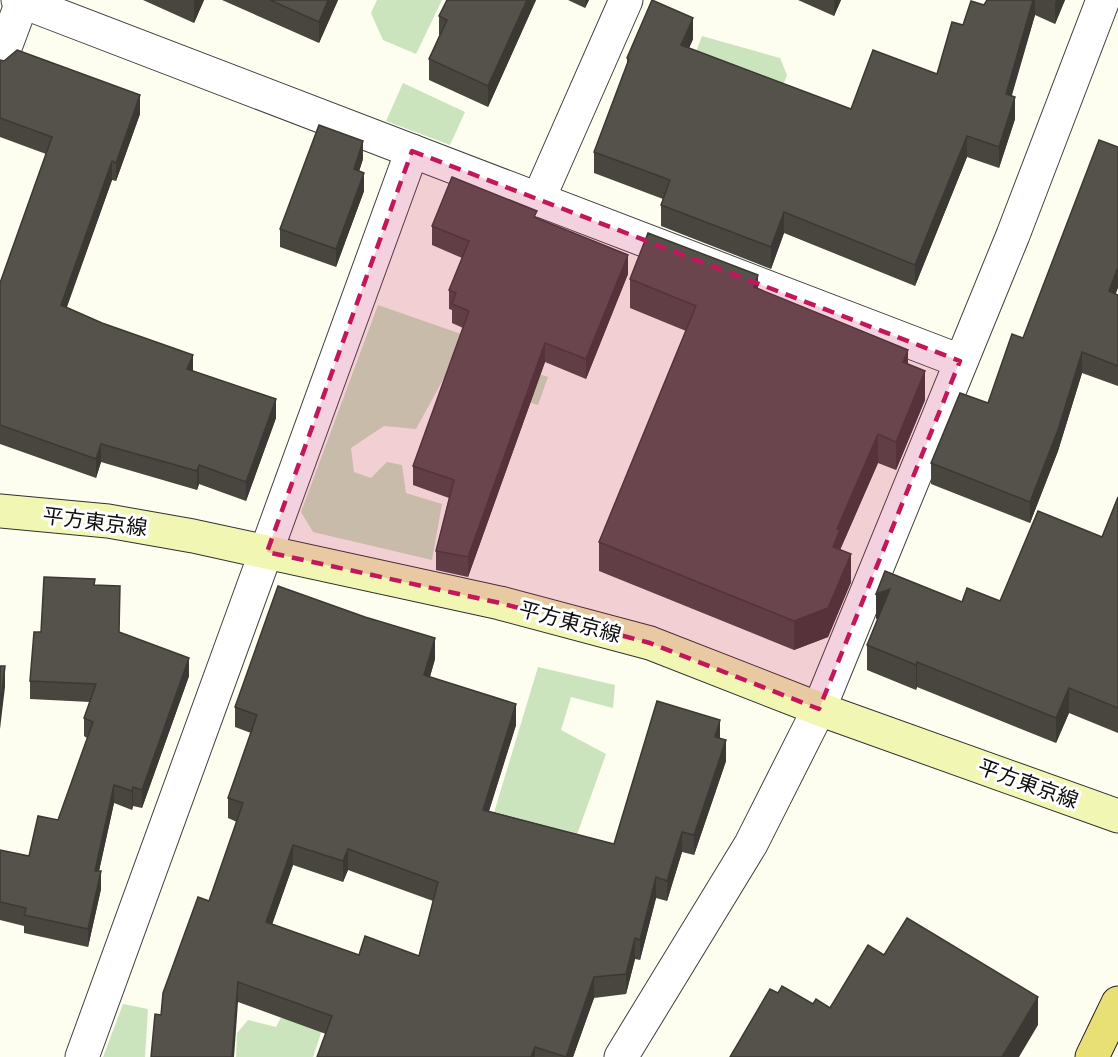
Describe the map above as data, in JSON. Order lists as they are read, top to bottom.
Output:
{
  "streets": {
    "main road": ["平方東京線"]
  }
}
